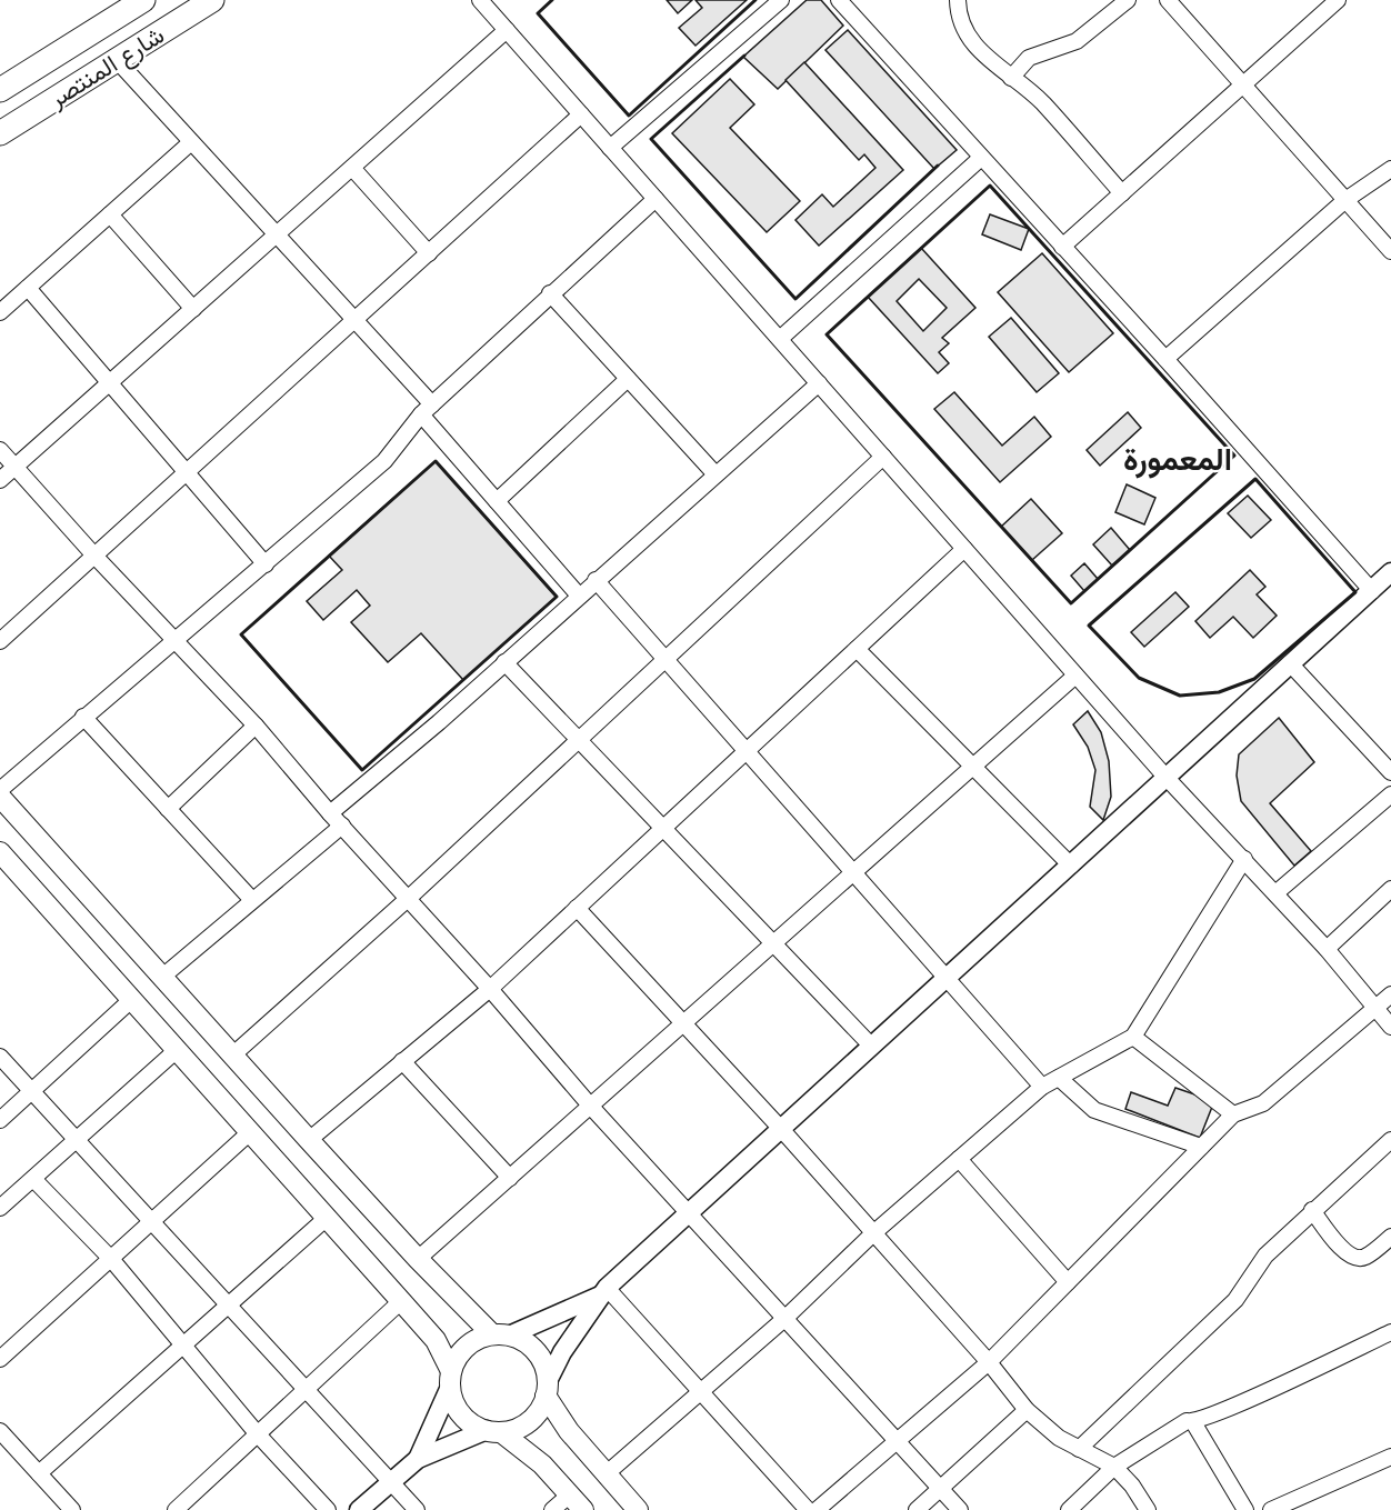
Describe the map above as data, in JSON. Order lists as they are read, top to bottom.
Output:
{
  "streets": {
    "main road": ["شارع المنتصر"]
  },
  "districts": ["المعمورة"]
}
